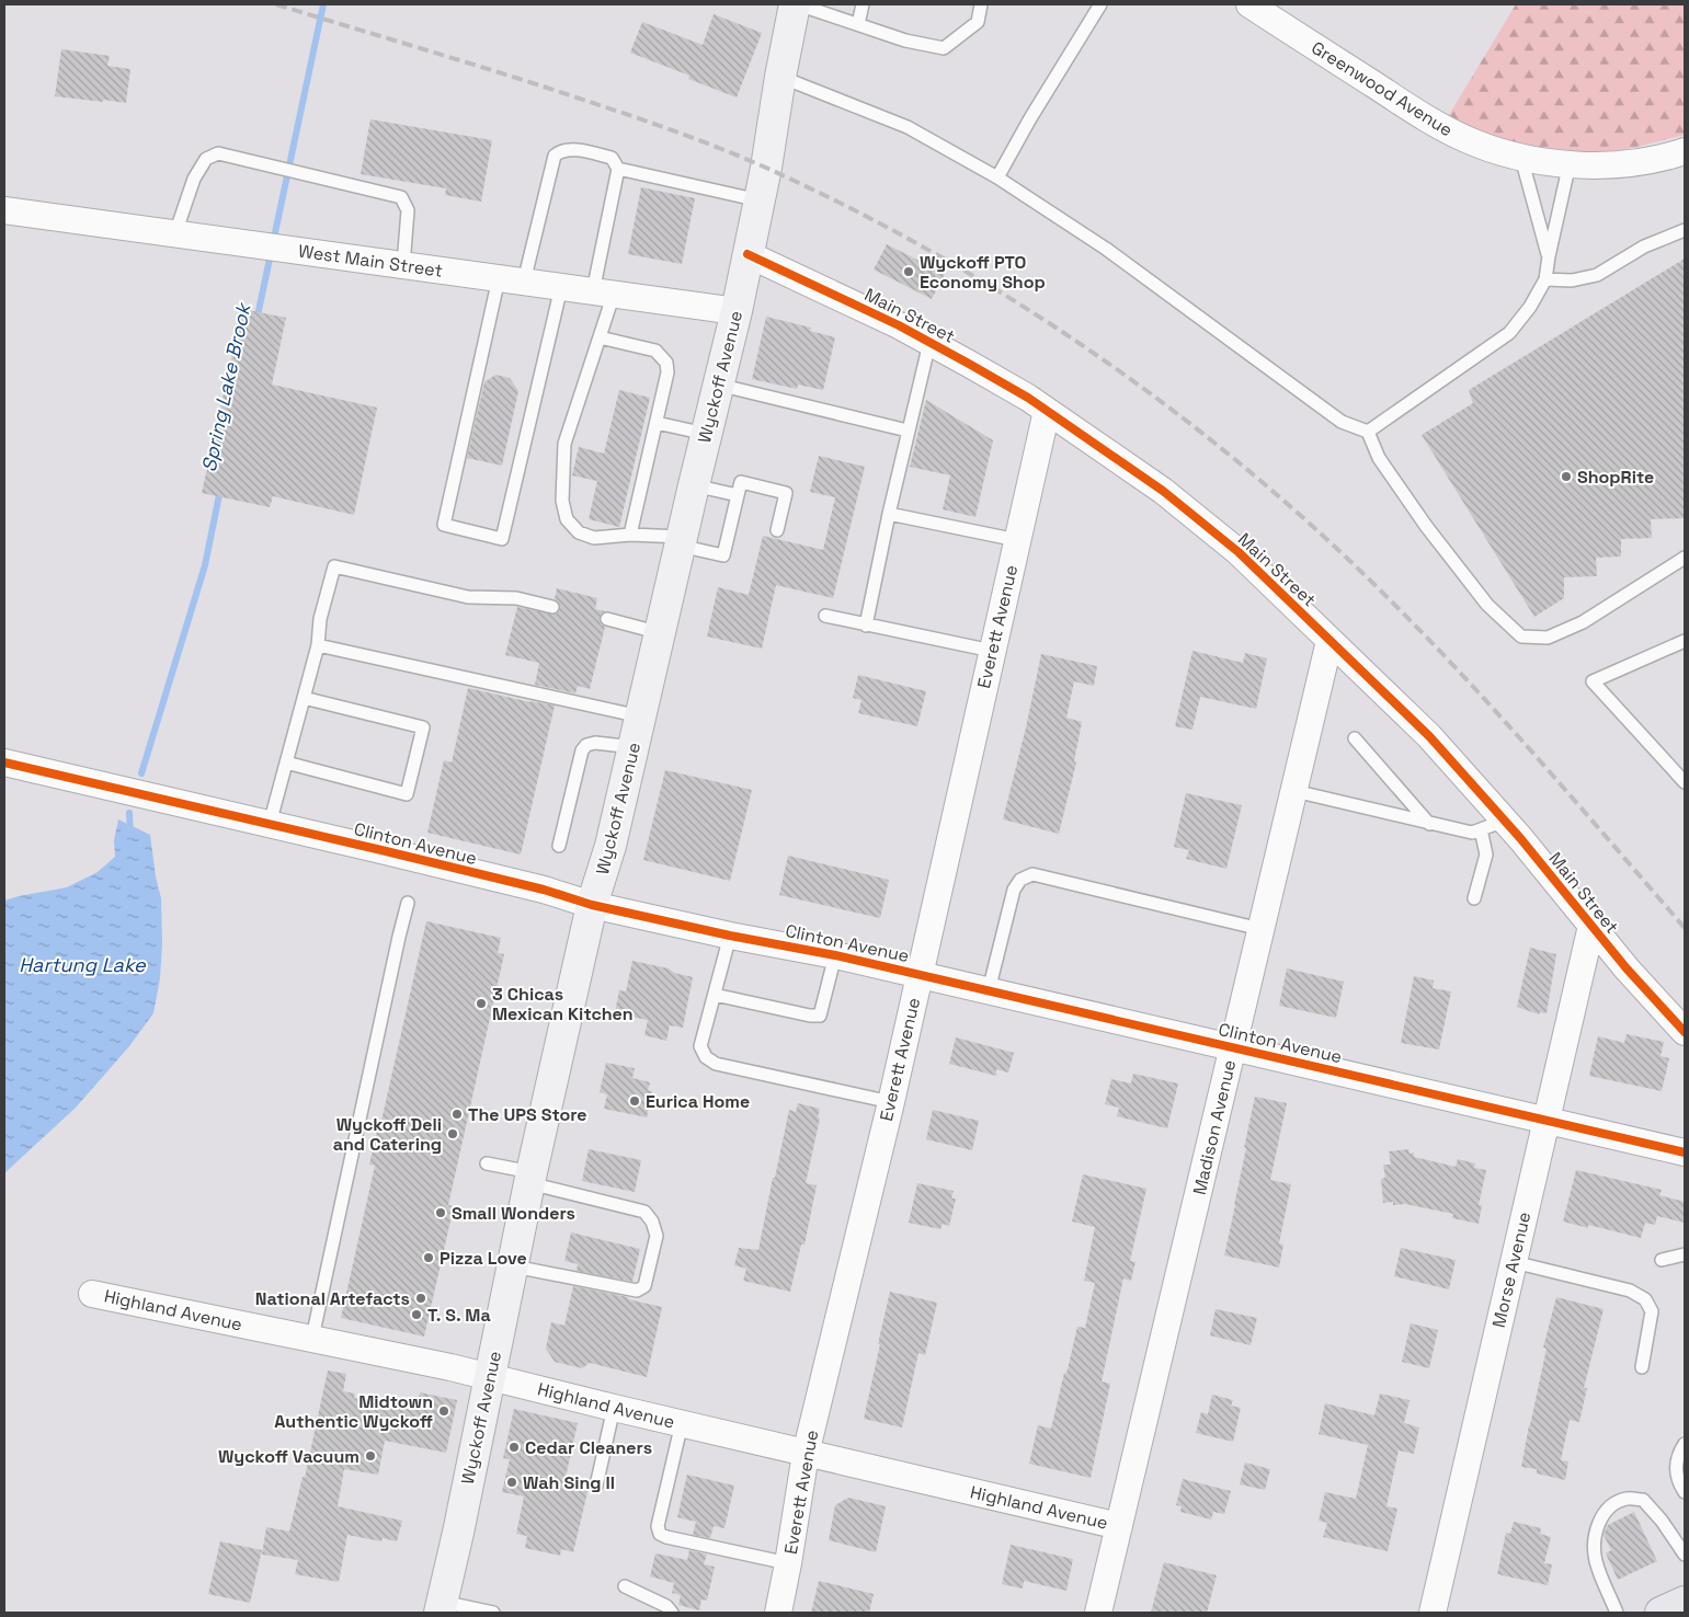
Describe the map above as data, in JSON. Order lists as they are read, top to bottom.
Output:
{
  "streets": {
    "main road": ["Wyckoff Avenue"],
    "street": [
      "Greenwood Avenue",
      "West Main Street",
      "Main Street",
      "Everett Avenue",
      "Clinton Avenue",
      "Madison Avenue",
      "Morse Avenue",
      "Highland Avenue"
    ]
  },
  "crossings": [
    ["West Main Street", "Wyckoff Avenue"],
    ["Main Street", "Wyckoff Avenue"],
    ["Main Street", "Everett Avenue"],
    ["Main Street", "Madison Avenue"],
    ["Main Street", "Morse Avenue"],
    ["Wyckoff Avenue", "Clinton Avenue"],
    ["Wyckoff Avenue", "Highland Avenue"],
    ["Everett Avenue", "Clinton Avenue"],
    ["Everett Avenue", "Highland Avenue"],
    ["Clinton Avenue", "Madison Avenue"],
    ["Clinton Avenue", "Morse Avenue"],
    ["Madison Avenue", "Highland Avenue"]
  ],
  "water": ["Spring Lake Brook", "Hartung Lake"],
  "places": [
    "Wyckoff PTO Economy Shop",
    "ShopRite",
    "3 Chicas Mexican Kitchen",
    "Eurica Home",
    "The UPS Store",
    "Wyckoff Deli and Catering",
    "Small Wonders",
    "Pizza Love",
    "National Artefacts",
    "T. S. Ma",
    "Midtown Authentic Wyckoff",
    "Cedar Cleaners",
    "Wyckoff Vacuum",
    "Wah Sing II"
  ]
}
